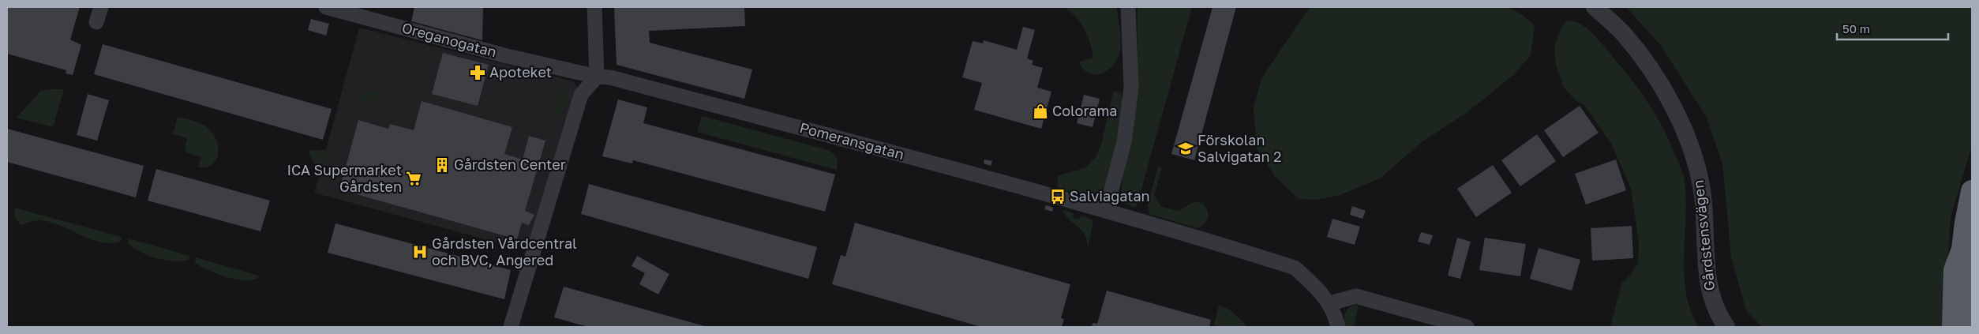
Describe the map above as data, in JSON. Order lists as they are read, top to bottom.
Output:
{
  "streets": {
    "street": ["Oreganogatan", "Pomeransgatan", "Gårdstensvägen"]
  },
  "crossings": [
    ["Oreganogatan", "Pomeransgatan"]
  ],
  "places": {
    "pharmacy": ["Apoteket"],
    "shop": ["Colorama"],
    "school or university": ["Förskolan Salvigatan 2"],
    "building": ["Gårdsten Center"],
    "supermarket": ["ICA Supermarket Gårdsten"],
    "bus stop": ["Salviagatan"],
    "hospital": ["Gårdsten Vårdcentral och BVC, Angered"]
  },
  "scale_bar": "50 m"
}
